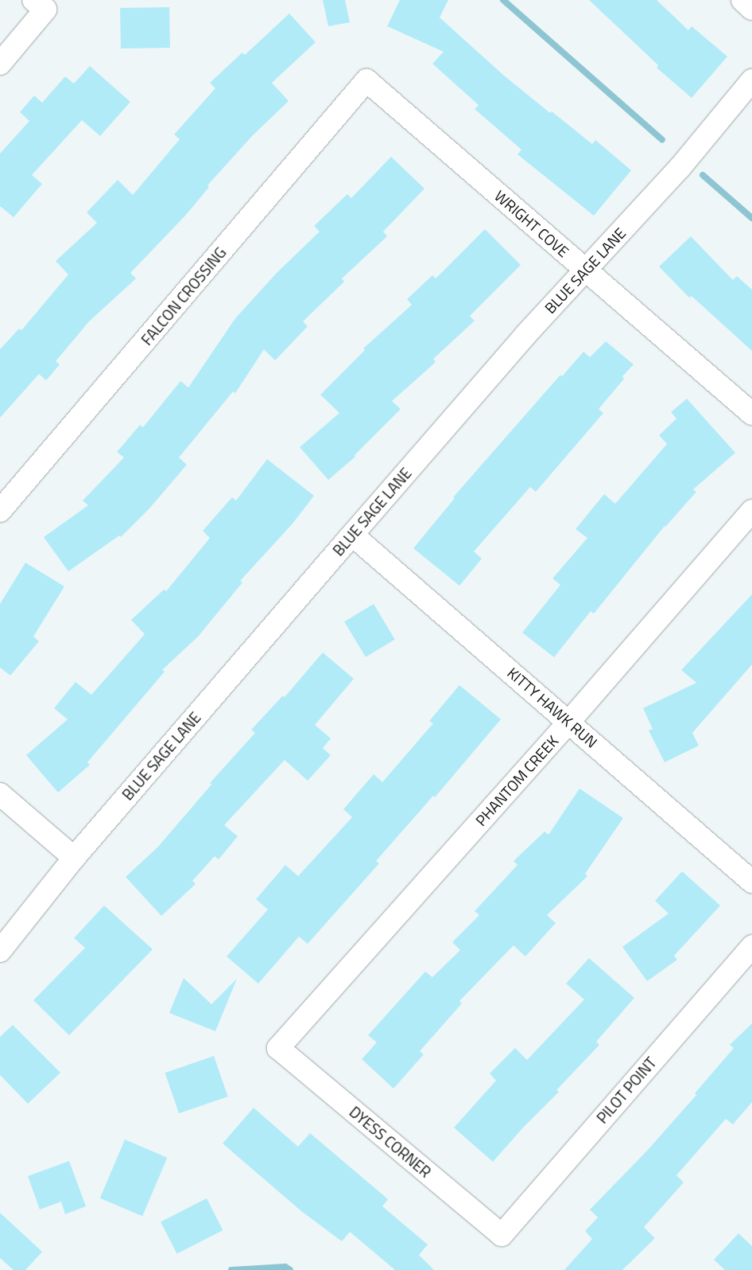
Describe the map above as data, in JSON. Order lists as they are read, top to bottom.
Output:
{
  "streets": {
    "street": [
      "WRIGHT COVE",
      "BLUE SAGE LANE",
      "FALCON CROSSING",
      "KITTY HAWK RUN",
      "PHANTOM CREEK",
      "PILOT POINT",
      "DYESS CORNER"
    ]
  },
  "crossings": [
    ["WRIGHT COVE", "BLUE SAGE LANE"],
    ["WRIGHT COVE", "FALCON CROSSING"],
    ["BLUE SAGE LANE", "KITTY HAWK RUN"],
    ["KITTY HAWK RUN", "PHANTOM CREEK"],
    ["PHANTOM CREEK", "DYESS CORNER"],
    ["PILOT POINT", "DYESS CORNER"]
  ]
}
